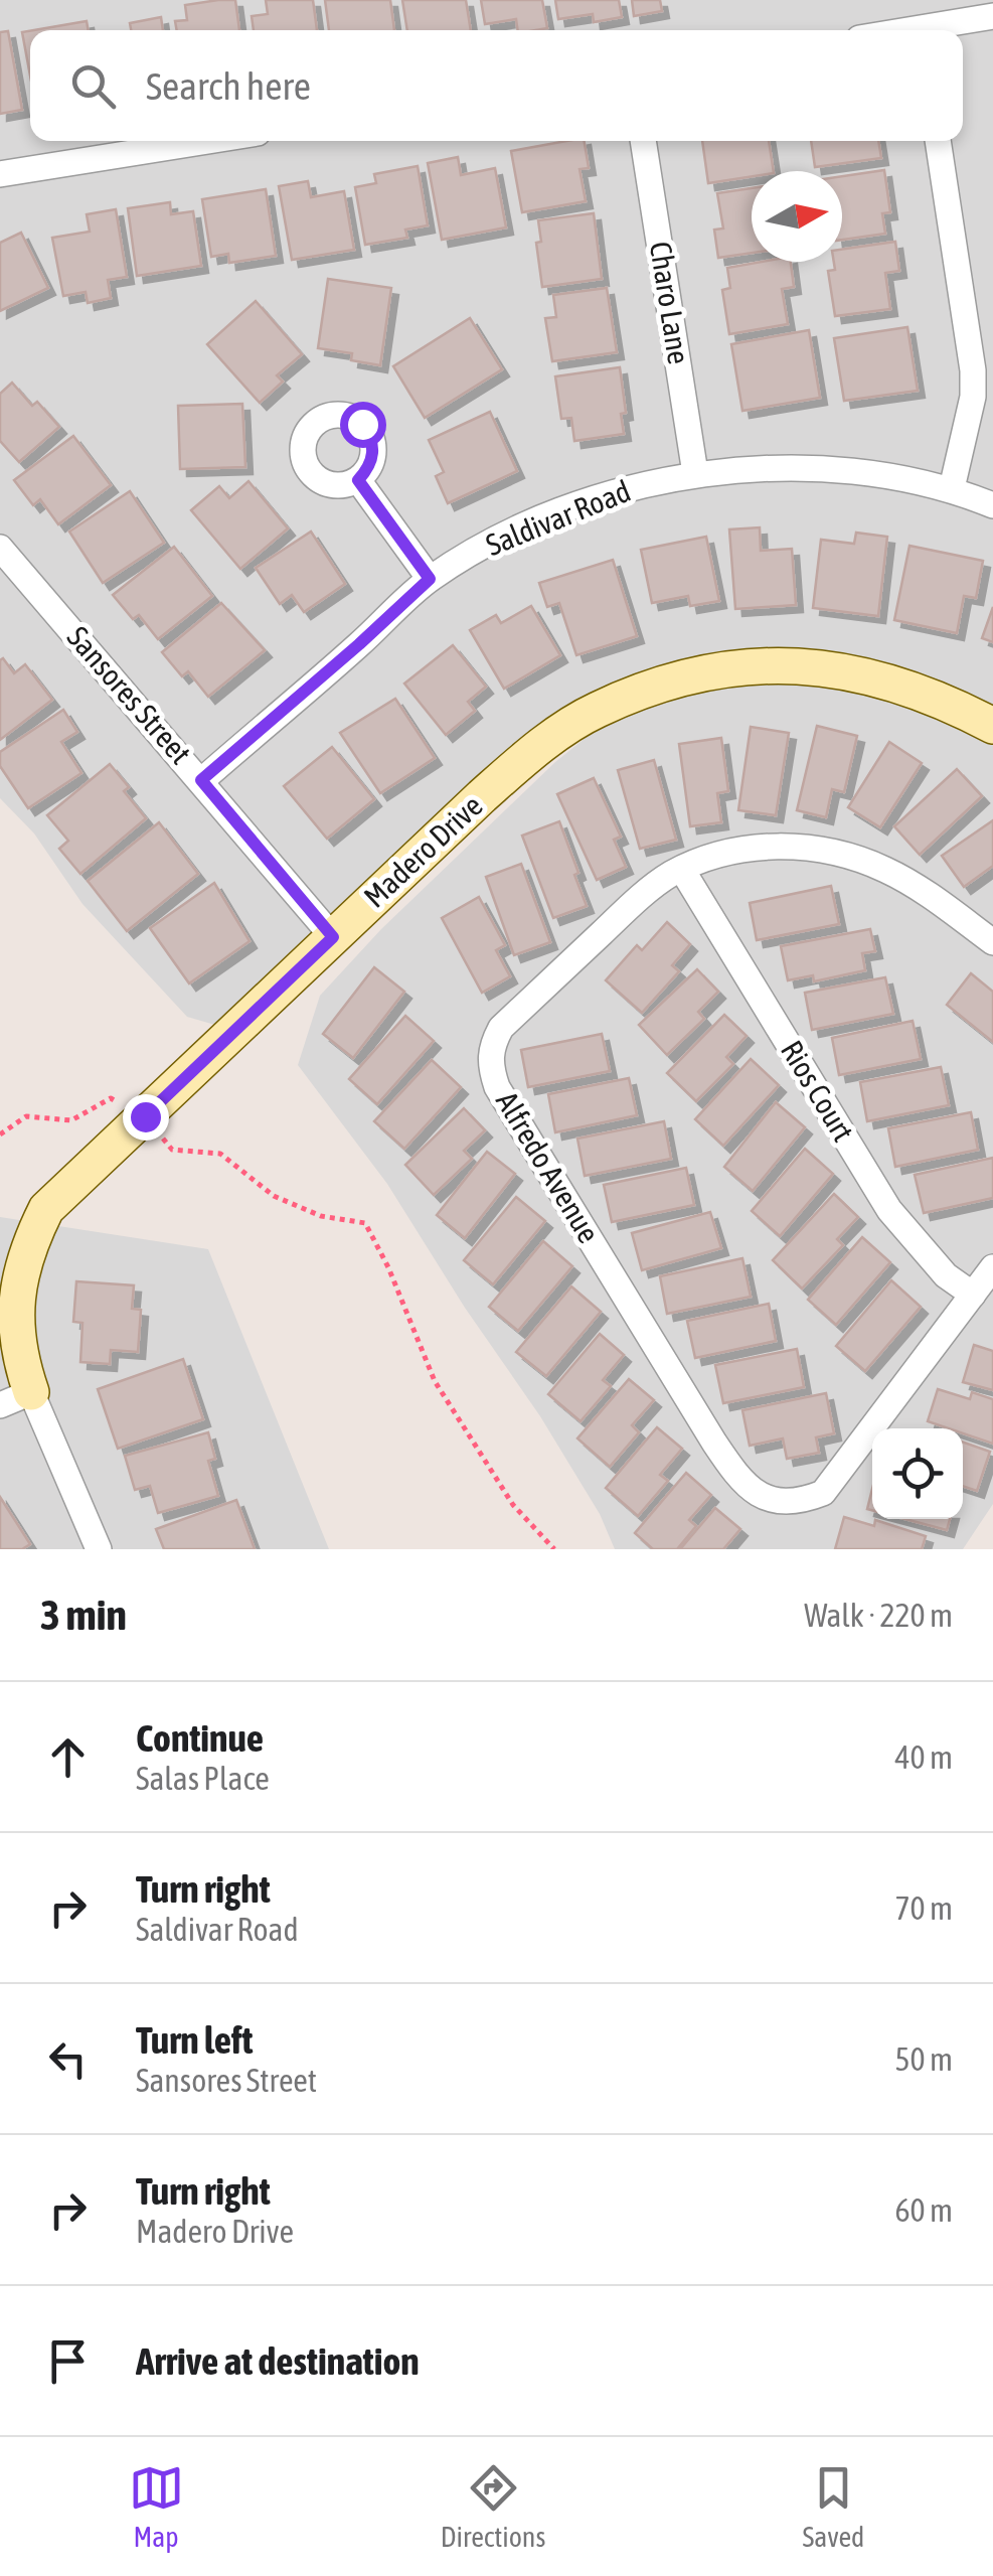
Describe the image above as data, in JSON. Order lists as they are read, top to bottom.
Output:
{
  "streets": {
    "street": [
      "Charo Lane",
      "Saldivar Road",
      "Sansores Street",
      "Madero Drive",
      "Rios Court",
      "Alfredo Avenue"
    ]
  },
  "crossings": [
    ["Charo Lane", "Saldivar Road"],
    ["Saldivar Road", "Sansores Street"],
    ["Sansores Street", "Madero Drive"],
    ["Rios Court", "Alfredo Avenue"]
  ],
  "north": "right",
  "page": {
    "search": "Search here",
    "heading": ["3 min", "Walk · 220 m"],
    "list": [
      ["Continue", "Salas Place", "40 m"],
      ["Turn right", "Saldivar Road", "70 m"],
      ["Turn left", "Sansores Street", "50 m"],
      ["Turn right", "Madero Drive", "60 m"],
      "Arrive at destination"
    ],
    "nav": ["Map", "Directions", "Saved"]
  }
}
